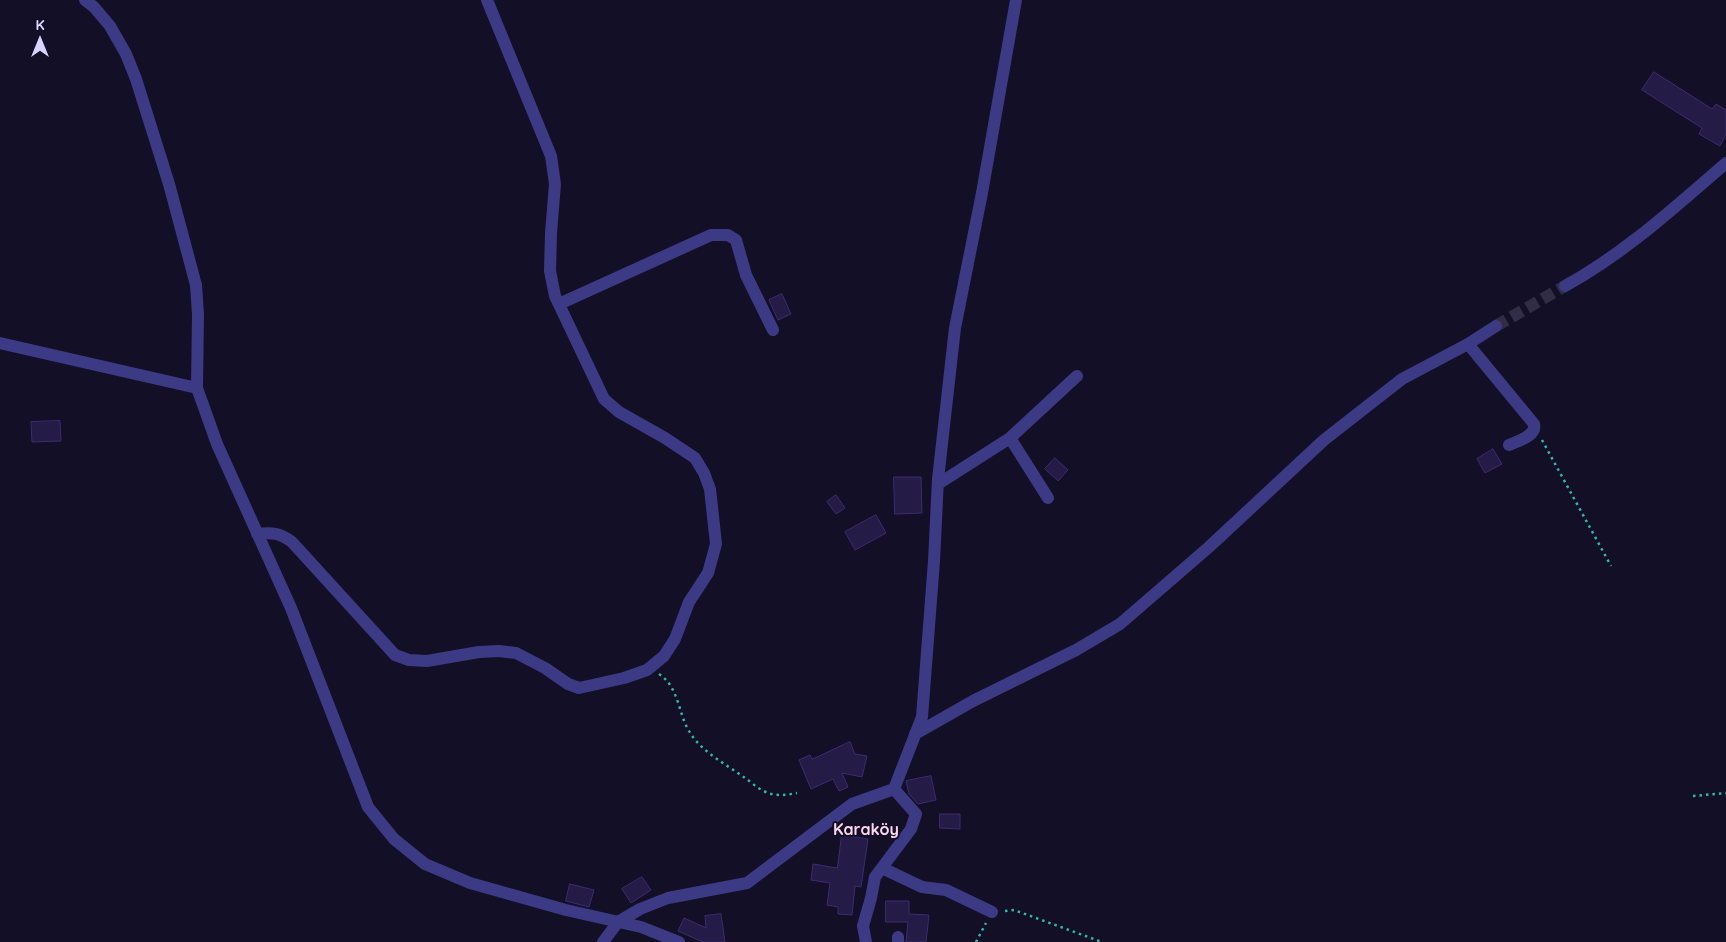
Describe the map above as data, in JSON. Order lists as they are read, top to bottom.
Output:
{
  "districts": ["Karaköy"],
  "north": "top"
}
